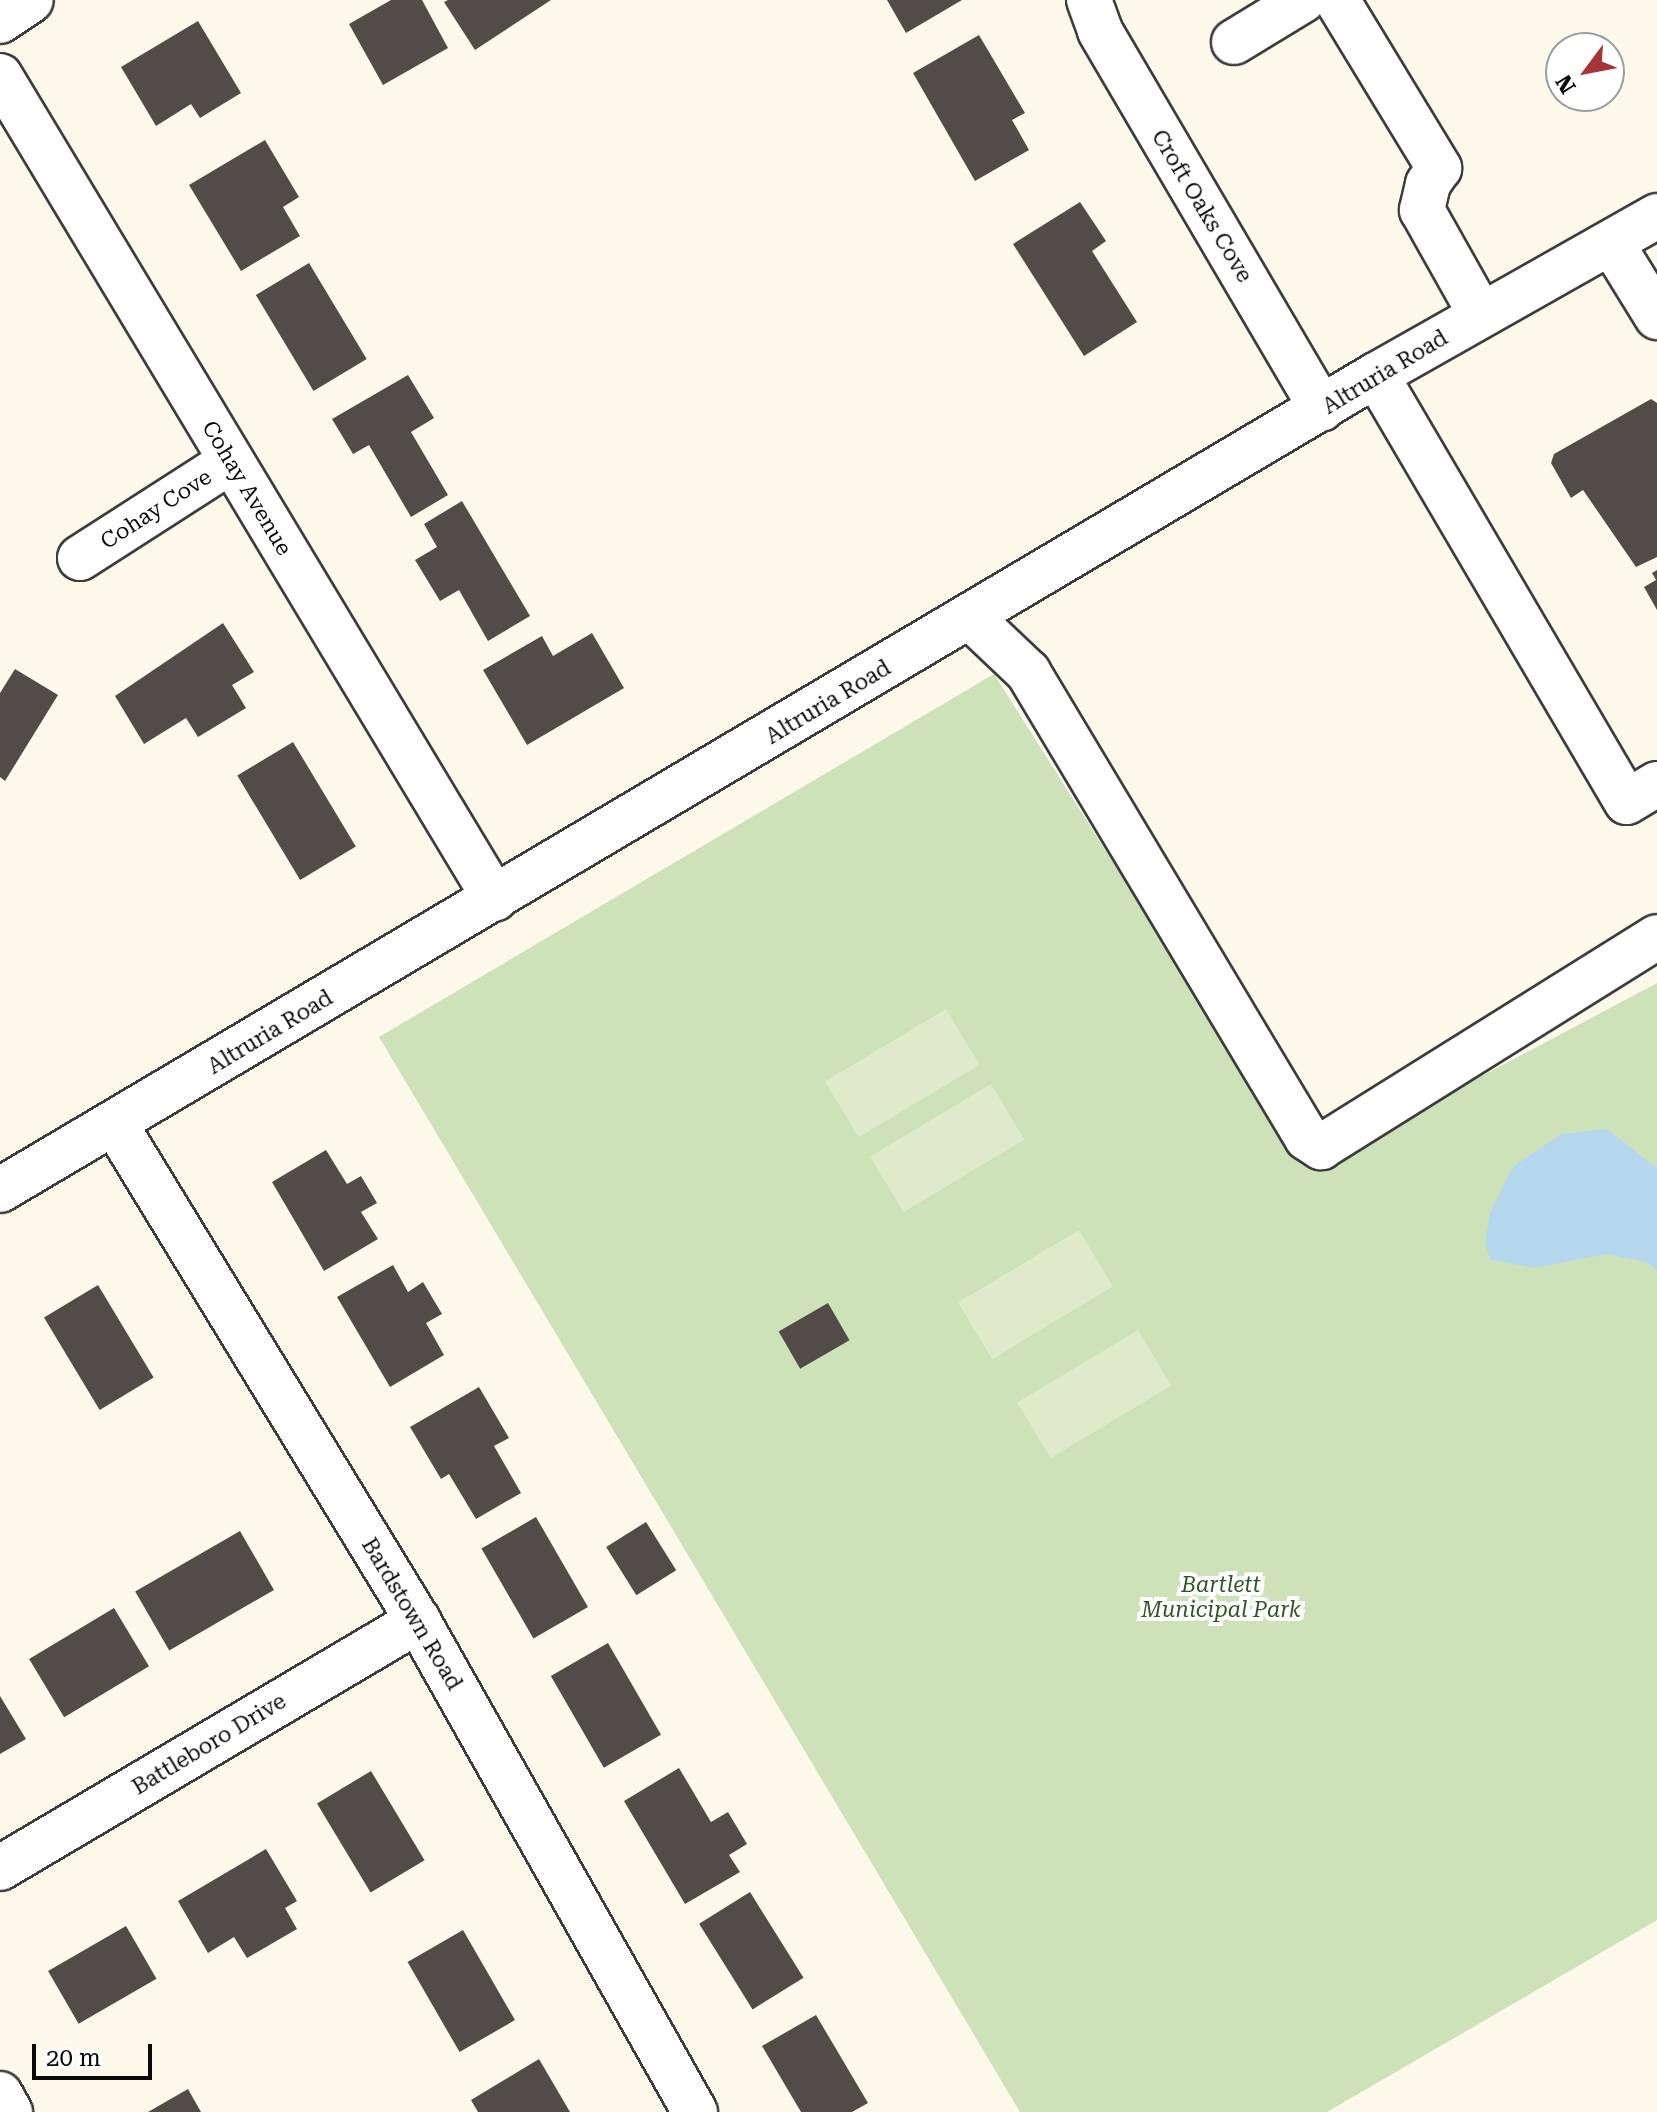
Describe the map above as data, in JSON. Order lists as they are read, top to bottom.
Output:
{
  "streets": {
    "street": [
      "Croft Oaks Cove",
      "Altruria Road",
      "Cohay Avenue",
      "Cohay Cove",
      "Bardstown Road",
      "Battleboro Drive"
    ]
  },
  "crossings": [
    ["Croft Oaks Cove", "Altruria Road"],
    ["Altruria Road", "Cohay Avenue"],
    ["Altruria Road", "Bardstown Road"],
    ["Cohay Avenue", "Cohay Cove"],
    ["Bardstown Road", "Battleboro Drive"]
  ],
  "parks": ["Bartlett Municipal Park"],
  "scale_bar": "20 m",
  "north": "bottom left"
}
